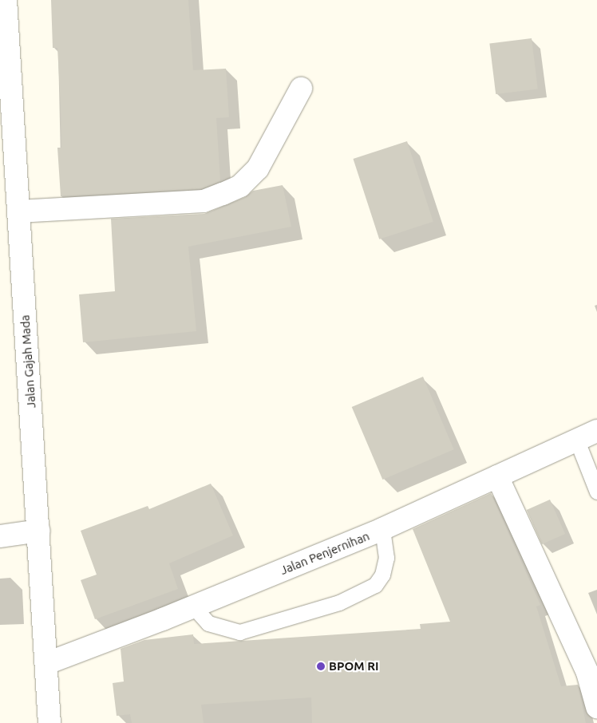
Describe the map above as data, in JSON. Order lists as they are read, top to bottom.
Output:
{
  "streets": {
    "street": ["Jalan Gajah Mada", "Jalan Penjernihan"]
  },
  "crossings": [
    ["Jalan Gajah Mada", "Jalan Penjernihan"]
  ],
  "places": ["BPOM RI"]
}
